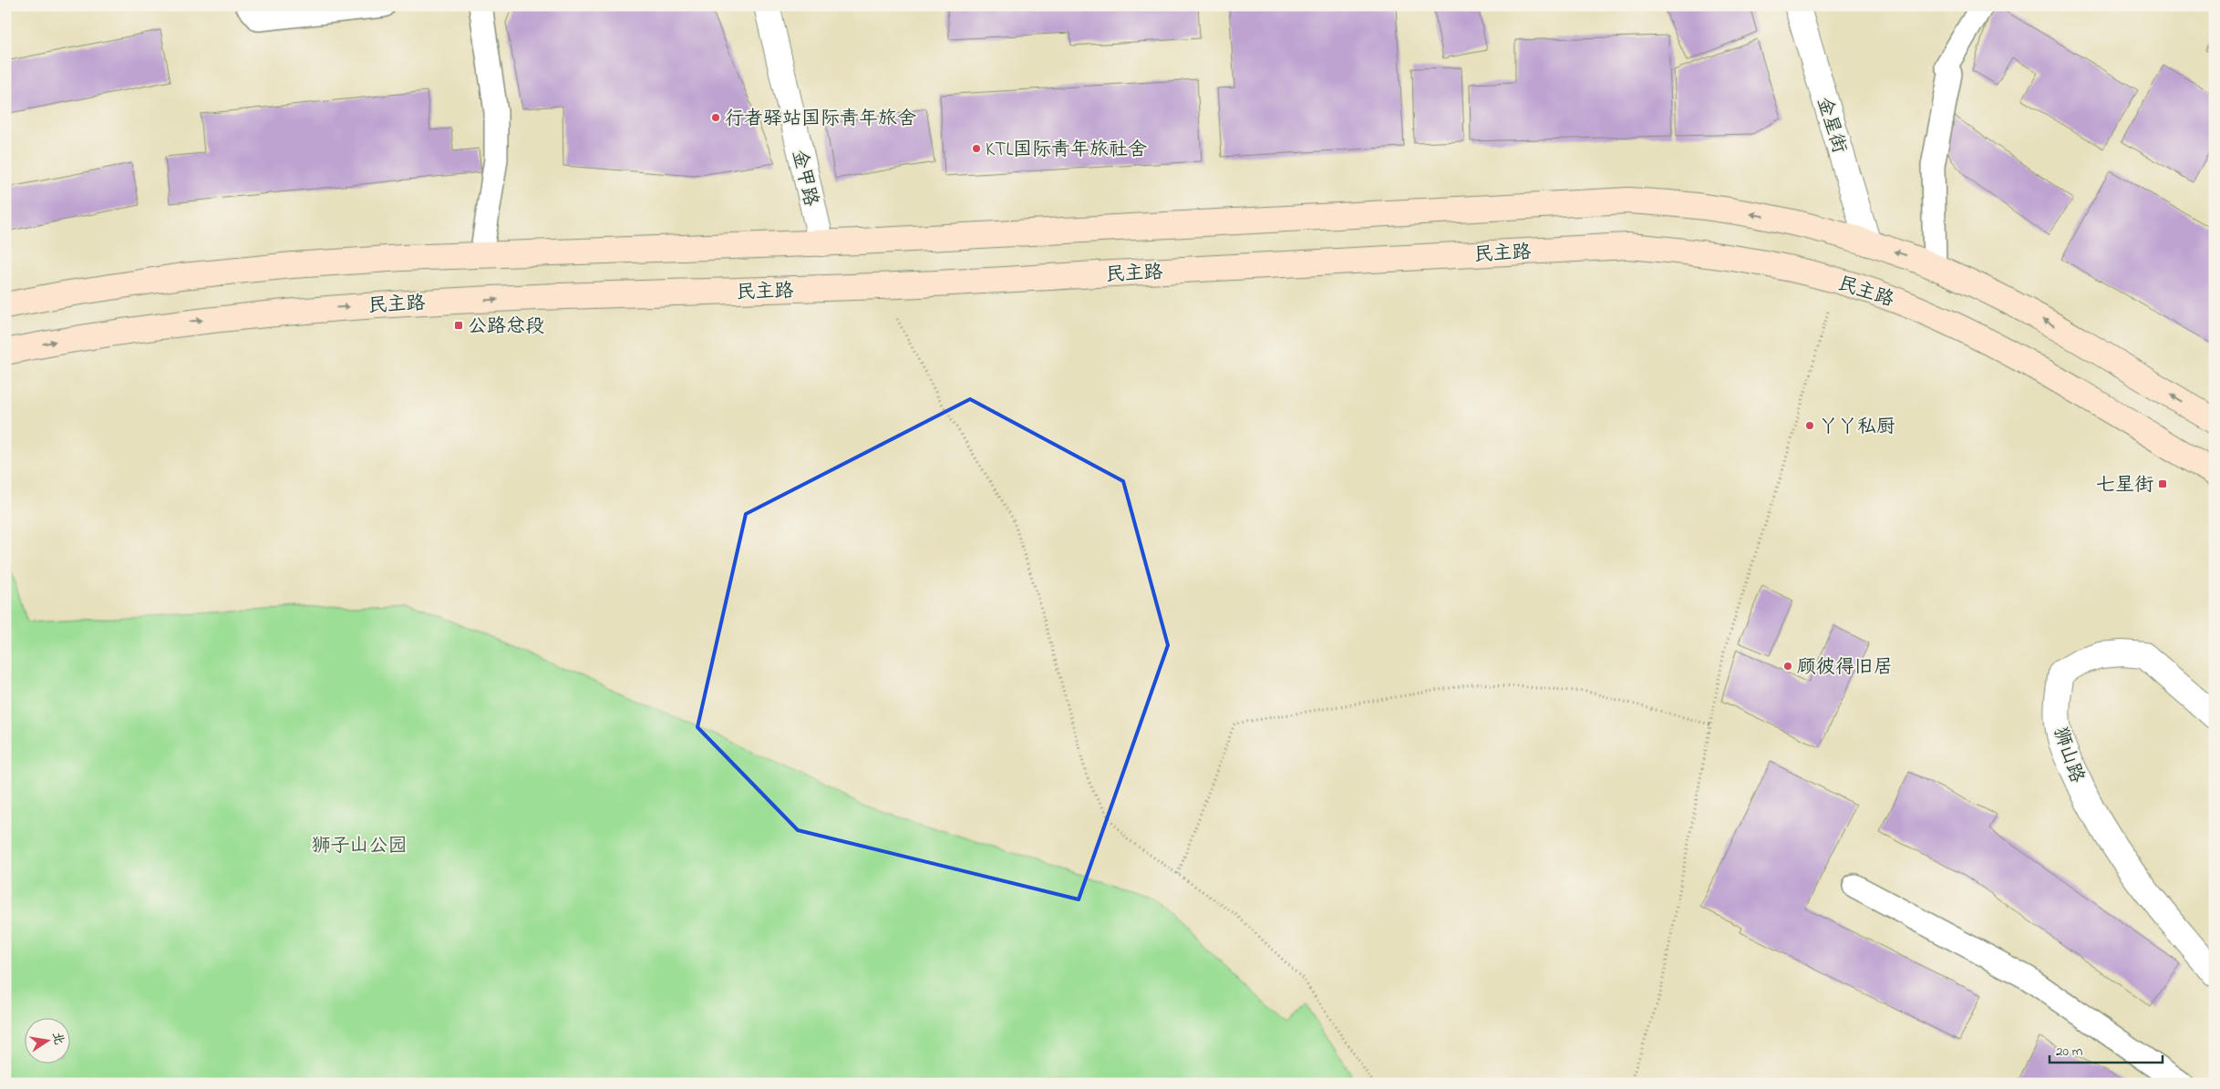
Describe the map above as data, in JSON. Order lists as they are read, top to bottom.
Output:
{
  "streets": {
    "main road": ["民主路"],
    "street": ["金星街", "金甲路", "狮山路"]
  },
  "parks": ["狮子山公园"],
  "places": {
    "other": [
      "行者驿站国际青年旅舍",
      "KTL国际青年旅社舍",
      "丫丫私厨",
      "顾彼得旧居"
    ],
    "transit": ["公路总段", "七星街"]
  },
  "scale_bar": "20 m",
  "north": "right"
}
